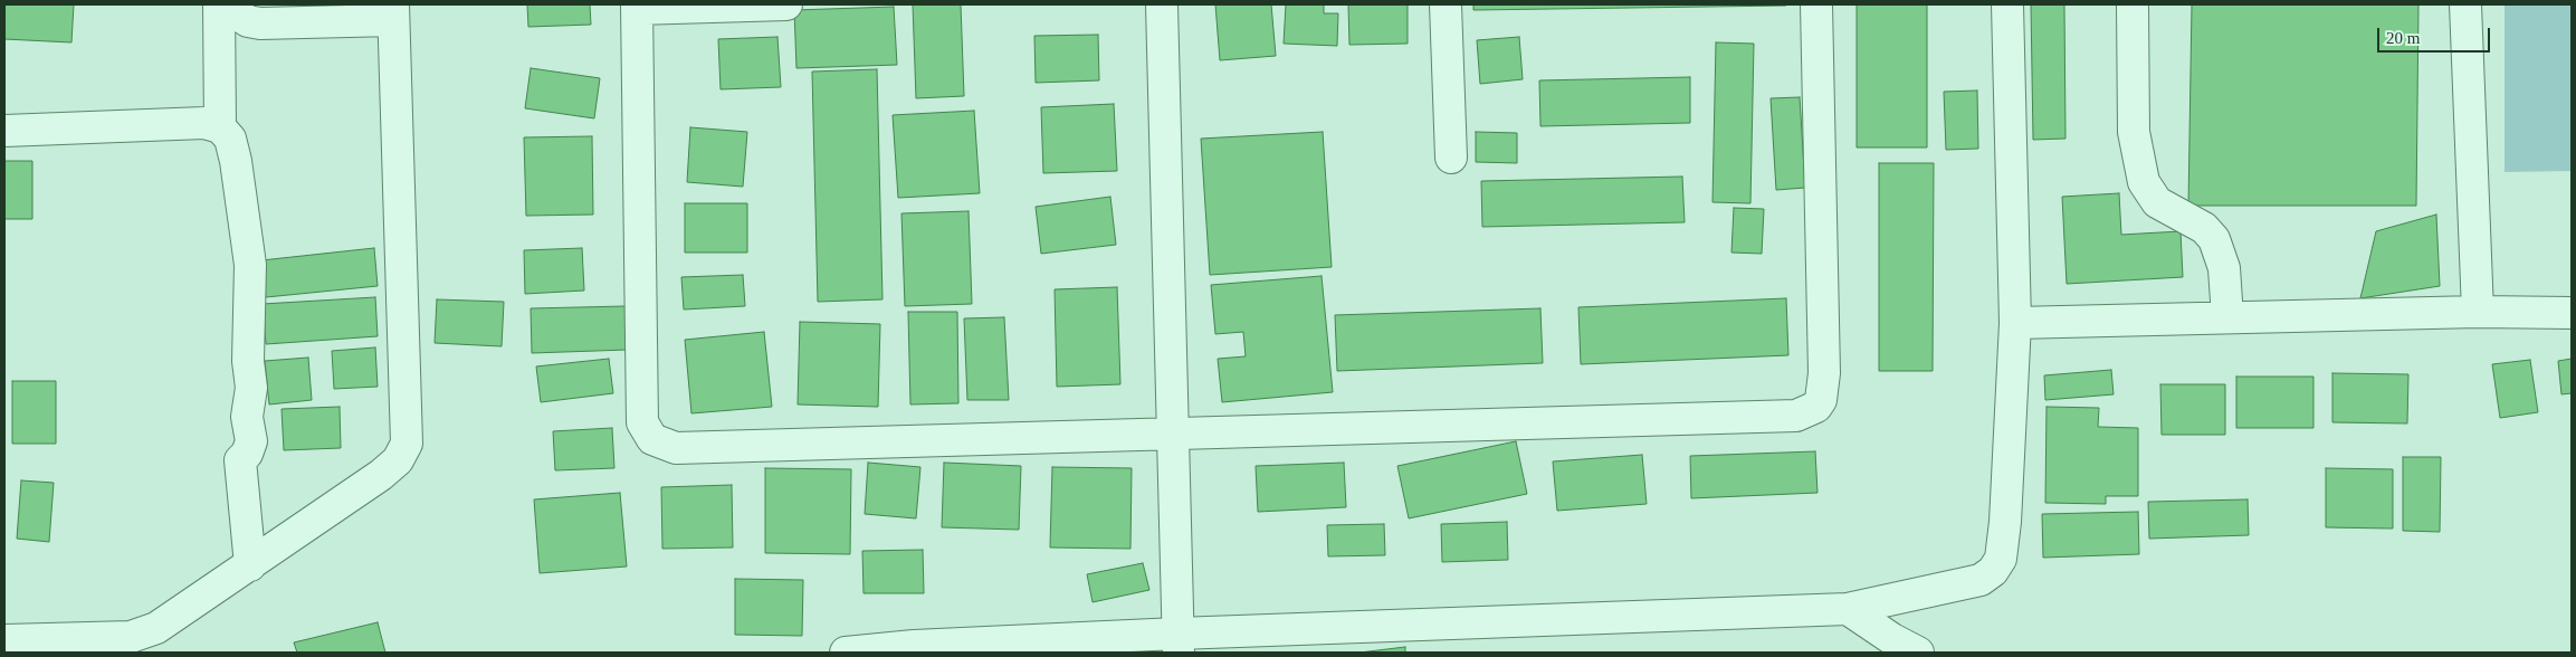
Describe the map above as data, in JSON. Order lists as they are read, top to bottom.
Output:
{
  "scale_bar": "20 m"
}
